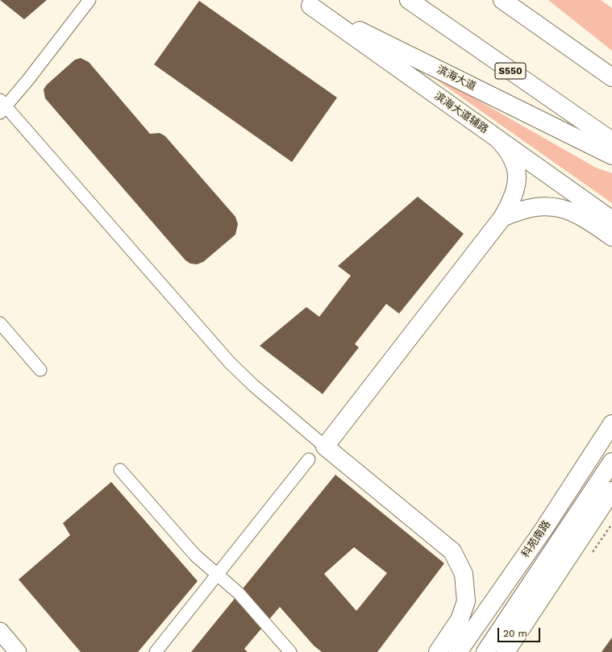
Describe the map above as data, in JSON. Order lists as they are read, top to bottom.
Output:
{
  "streets": {
    "main road": [
      "S550",
      "滨海大道",
      "滨海大道辅路",
      "科苑南路"
    ]
  },
  "crossings": [
    ["滨海大道", "滨海大道辅路"]
  ],
  "scale_bar": "20 m"
}
